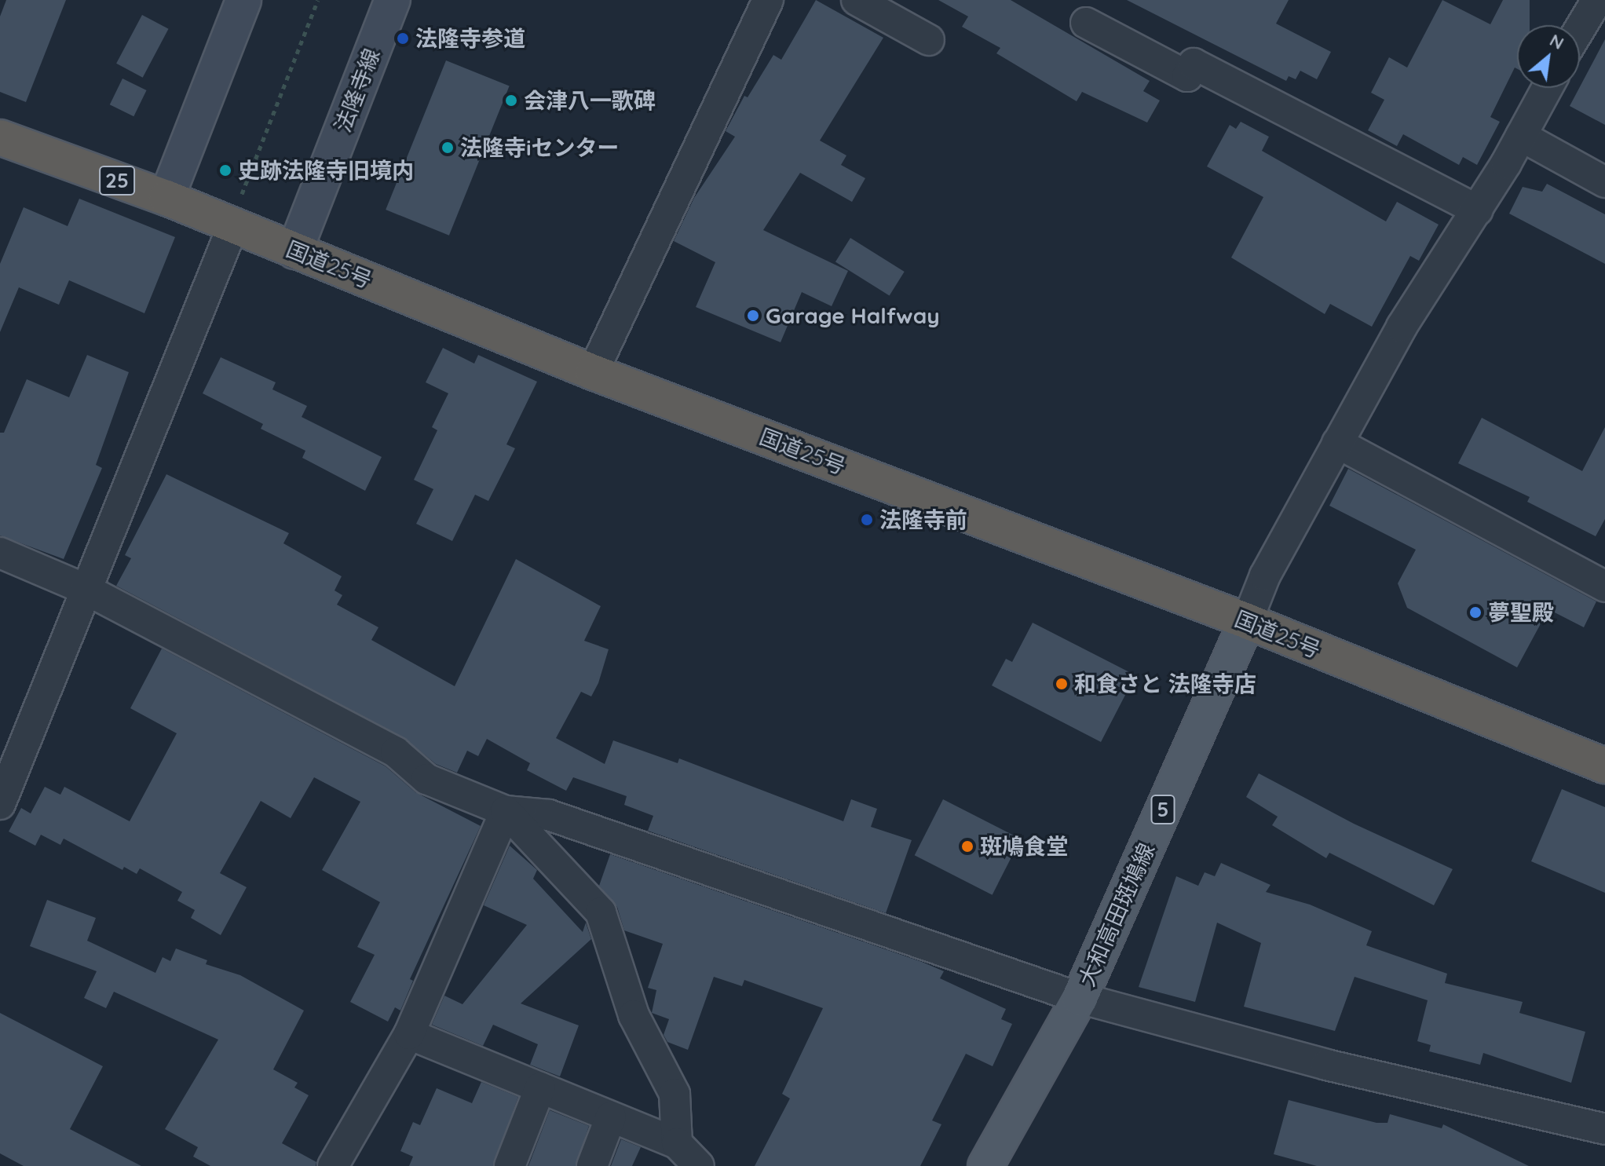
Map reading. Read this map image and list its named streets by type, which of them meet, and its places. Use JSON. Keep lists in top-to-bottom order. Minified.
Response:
{"streets":{"highway":["25","国道25号"],"main road":["法隆寺線","5","大和高田斑鳩線"]},"crossings":[["法隆寺線","国道25号"],["国道25号","大和高田斑鳩線"]],"places":["法隆寺参道","会津八一歌碑","法隆寺iセンター","史跡法隆寺旧境内","Garage Halfway","法隆寺前","夢聖殿","和食さと 法隆寺店","斑鳩食堂"],"north":"top right"}
